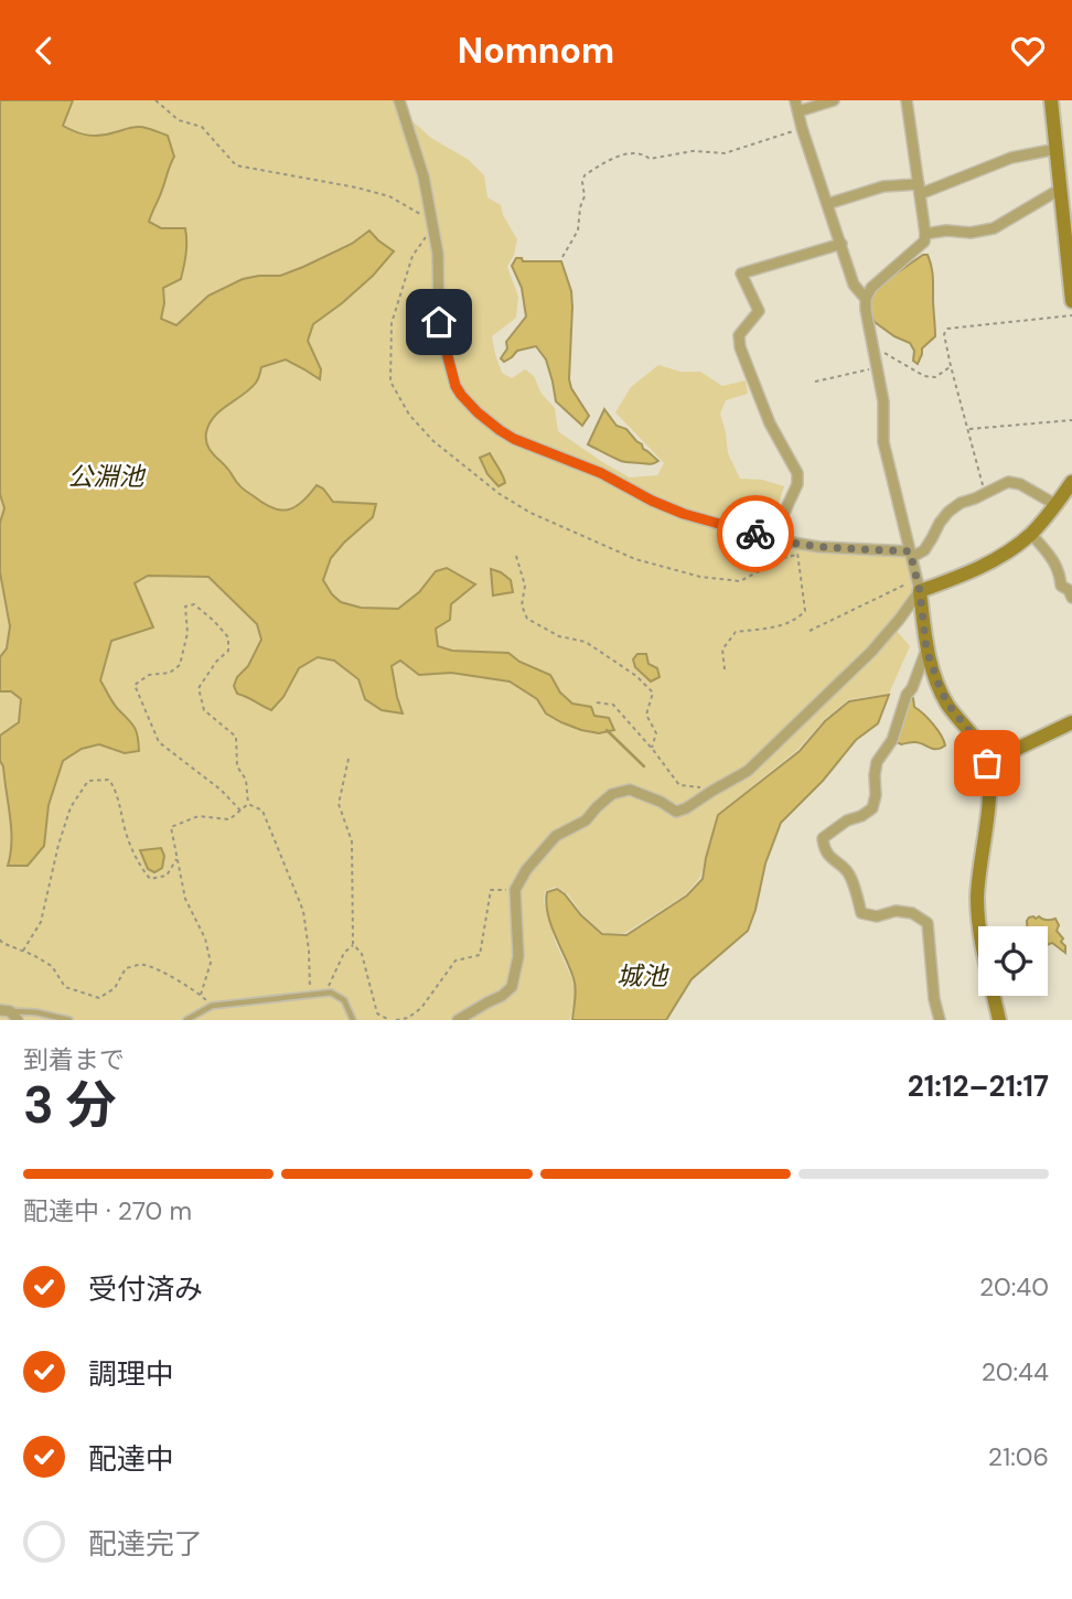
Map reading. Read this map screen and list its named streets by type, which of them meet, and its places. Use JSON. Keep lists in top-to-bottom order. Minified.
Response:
{"water":["公淵池","城池"],"page":{"header":"Nomnom","heading":["3 分","到着まで","21:12–21:17"],"bar":"配達中 · 270 m","list":[["受付済み","20:40"],["調理中","20:44"],["配達中","21:06"],"配達完了"]}}
